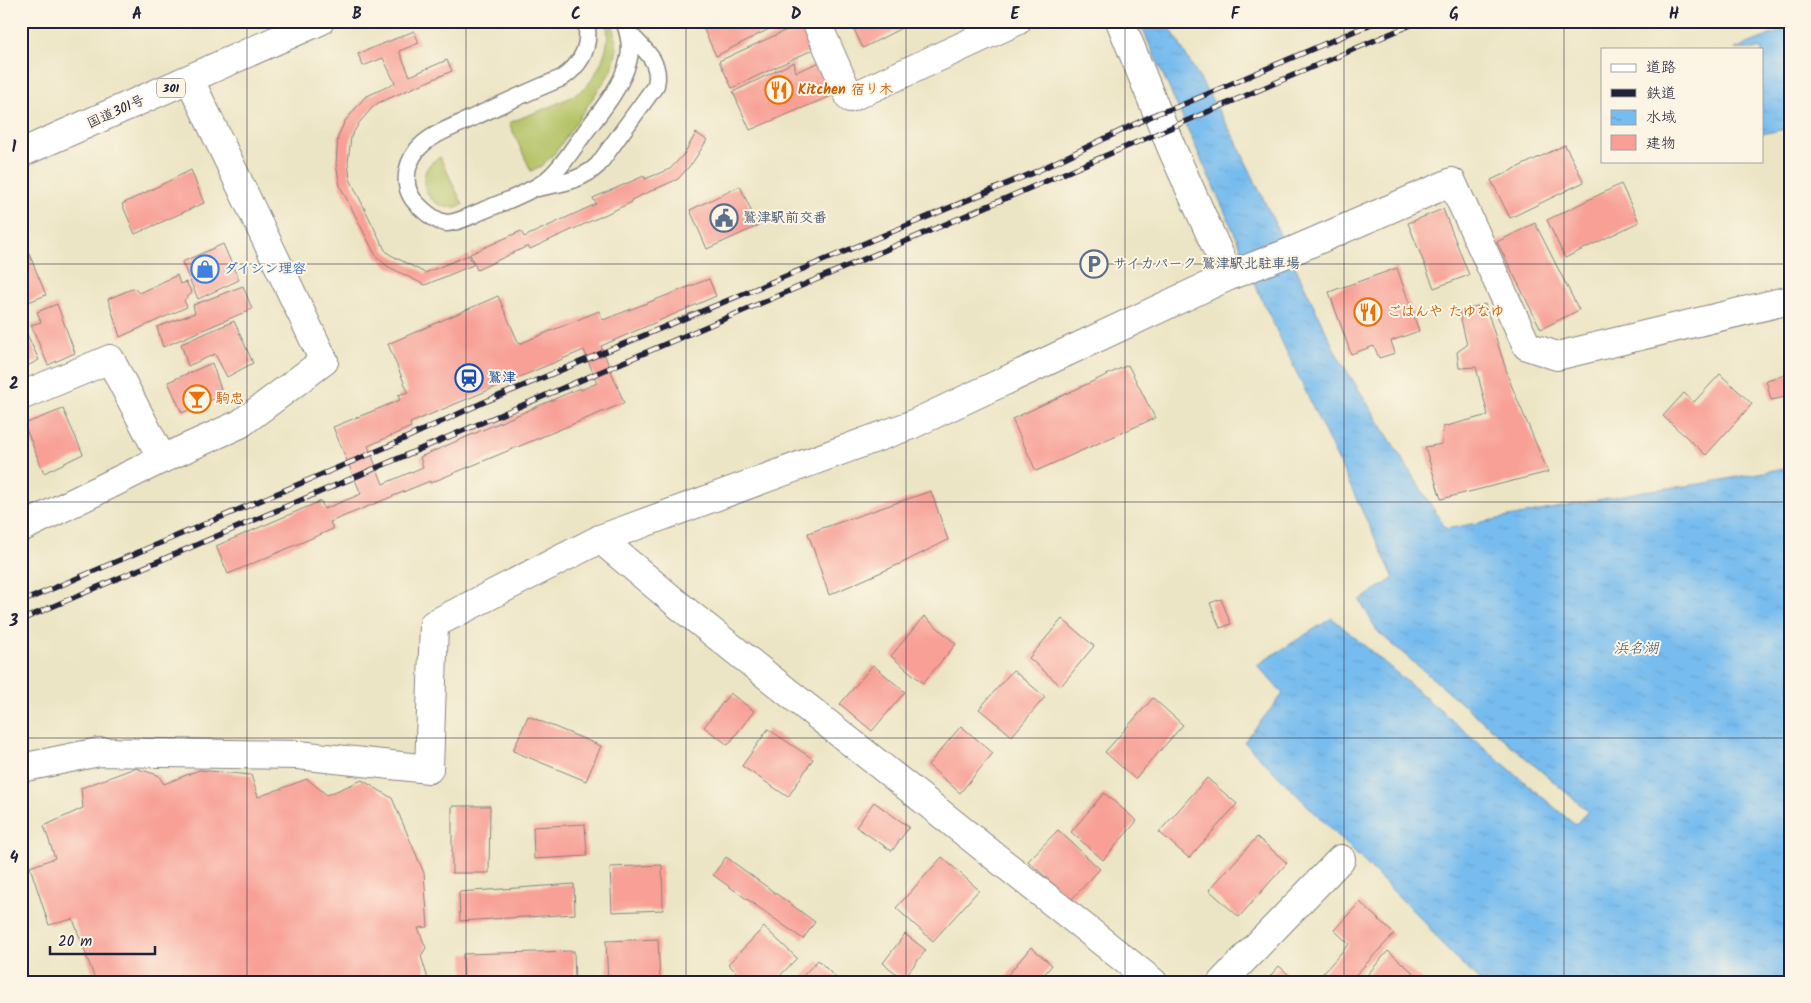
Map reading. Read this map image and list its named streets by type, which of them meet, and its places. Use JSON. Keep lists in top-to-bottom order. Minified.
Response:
{"streets":{"main road":["301","国道301号"]},"water":["浜名湖"],"places":{"restaurant":["Kitchen 宿り木","ごはんや たゆなゆ"],"public building":["鷲津駅前交番"],"parking":["サイカパーク 鷲津駅北駐車場"],"shop":["ダイシン理容"],"station":["鷲津"],"bar":["駒忠"]},"legend":["道路","鉄道","水域","建物"],"scale_bar":"20 m","grid":{"columns":["A","B","C","D","E","F","G","H"],"rows":["1","2","3","4"]}}
